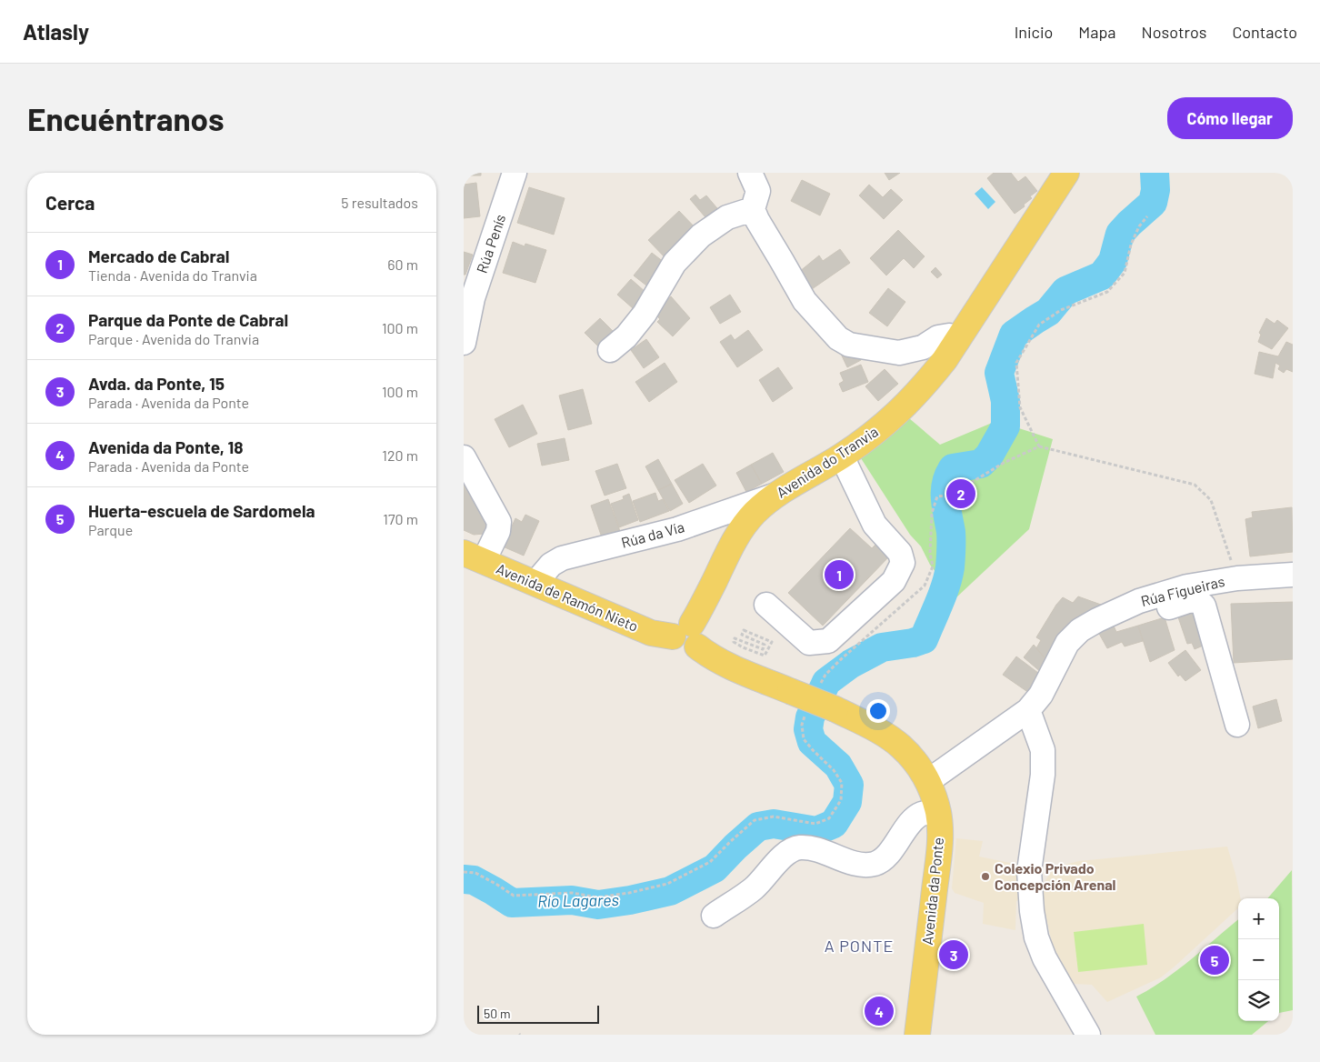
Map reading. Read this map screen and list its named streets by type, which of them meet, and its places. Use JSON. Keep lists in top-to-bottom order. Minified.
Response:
{"streets":{"main road":["Avenida do Tranvia","Avenida de Ramón Nieto","Avenida da Ponte"],"street":["Rúa Penís","Rúa da Vía","Rúa Figueiras"]},"crossings":[["Avenida do Tranvia","Rúa da Vía"],["Avenida do Tranvia","Avenida de Ramón Nieto"],["Rúa da Vía","Avenida de Ramón Nieto"],["Rúa Figueiras","Avenida da Ponte"],["Avenida de Ramón Nieto","Avenida da Ponte"]],"districts":["A PONTE"],"water":["Río Lagares"],"places":["Colexio Privado Concepción Arenal"],"scale_bar":"50 m","page":{"header":"Atlasly","nav":["Inicio","Mapa","Nosotros","Contacto"],"buttons":"Cómo llegar","title":"Encuéntranos","heading":["Cerca","5 resultados"],"list":[{"mark":"1","name":"Mercado de Cabral","note":"Tienda · Avenida do Tranvia","value":"60 m"},{"mark":"2","name":"Parque da Ponte de Cabral","note":"Parque · Avenida do Tranvia","value":"100 m"},{"mark":"3","name":"Avda. da Ponte, 15","note":"Parada · Avenida da Ponte","value":"100 m"},{"mark":"4","name":"Avenida da Ponte, 18","note":"Parada · Avenida da Ponte","value":"120 m"},{"mark":"5","name":"Huerta-escuela de Sardomela","note":"Parque","value":"170 m"}],"pins":["2","1","3","5","4"],"map_buttons":["+","−"],"scale":"50 m"}}
